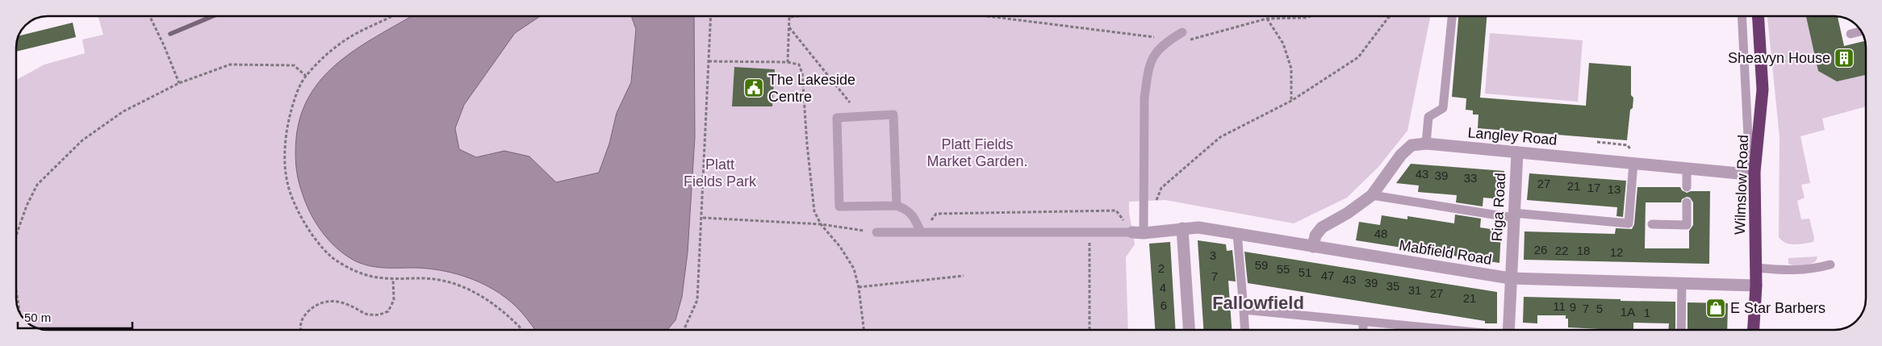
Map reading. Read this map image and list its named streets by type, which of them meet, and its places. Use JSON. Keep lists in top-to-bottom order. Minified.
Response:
{"streets":{"highway":["Wilmslow Road"],"street":["Langley Road","Riga Road","Mabfield Road"]},"crossings":[["Langley Road","Wilmslow Road"],["Langley Road","Riga Road"],["Langley Road","Mabfield Road"],["Wilmslow Road","Mabfield Road"],["Riga Road","Mabfield Road"]],"districts":["Fallowfield"],"parks":["Platt Fields Market Garden.","Platt Fields Park"],"places":{"building":["Sheavyn House"],"public building":["The Lakeside Centre"],"shop":["E Star Barbers"]},"house_numbers":["43","39","33","27","21","17","13","48","26","22","18","12","3","59","2","55","51","47","7","43","39","35","4","31","27","21","6","11","9","7","5","1A","1"],"scale_bar":"50 m"}
